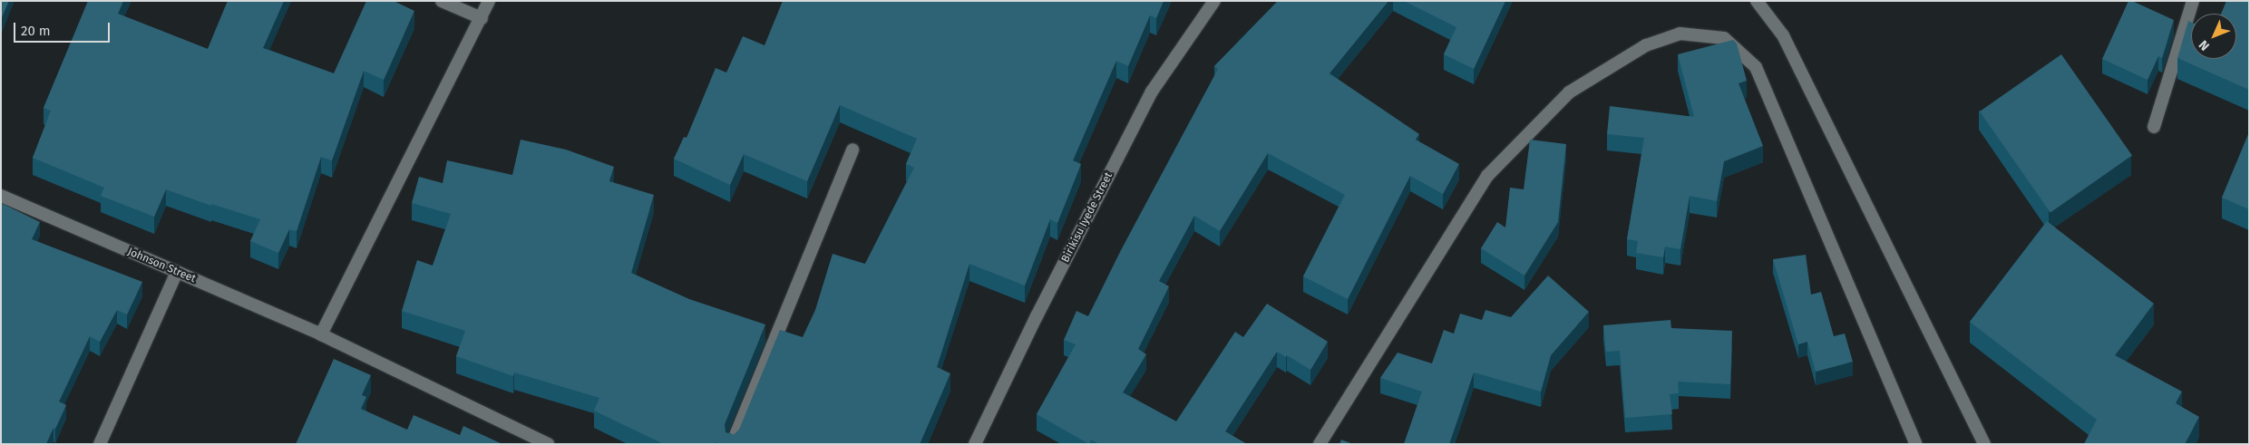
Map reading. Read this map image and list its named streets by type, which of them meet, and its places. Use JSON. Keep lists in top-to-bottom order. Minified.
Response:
{"streets":{"street":["Birikisu Iyede Street","Johnson Street"]},"scale_bar":"20 m","north":"bottom left"}
